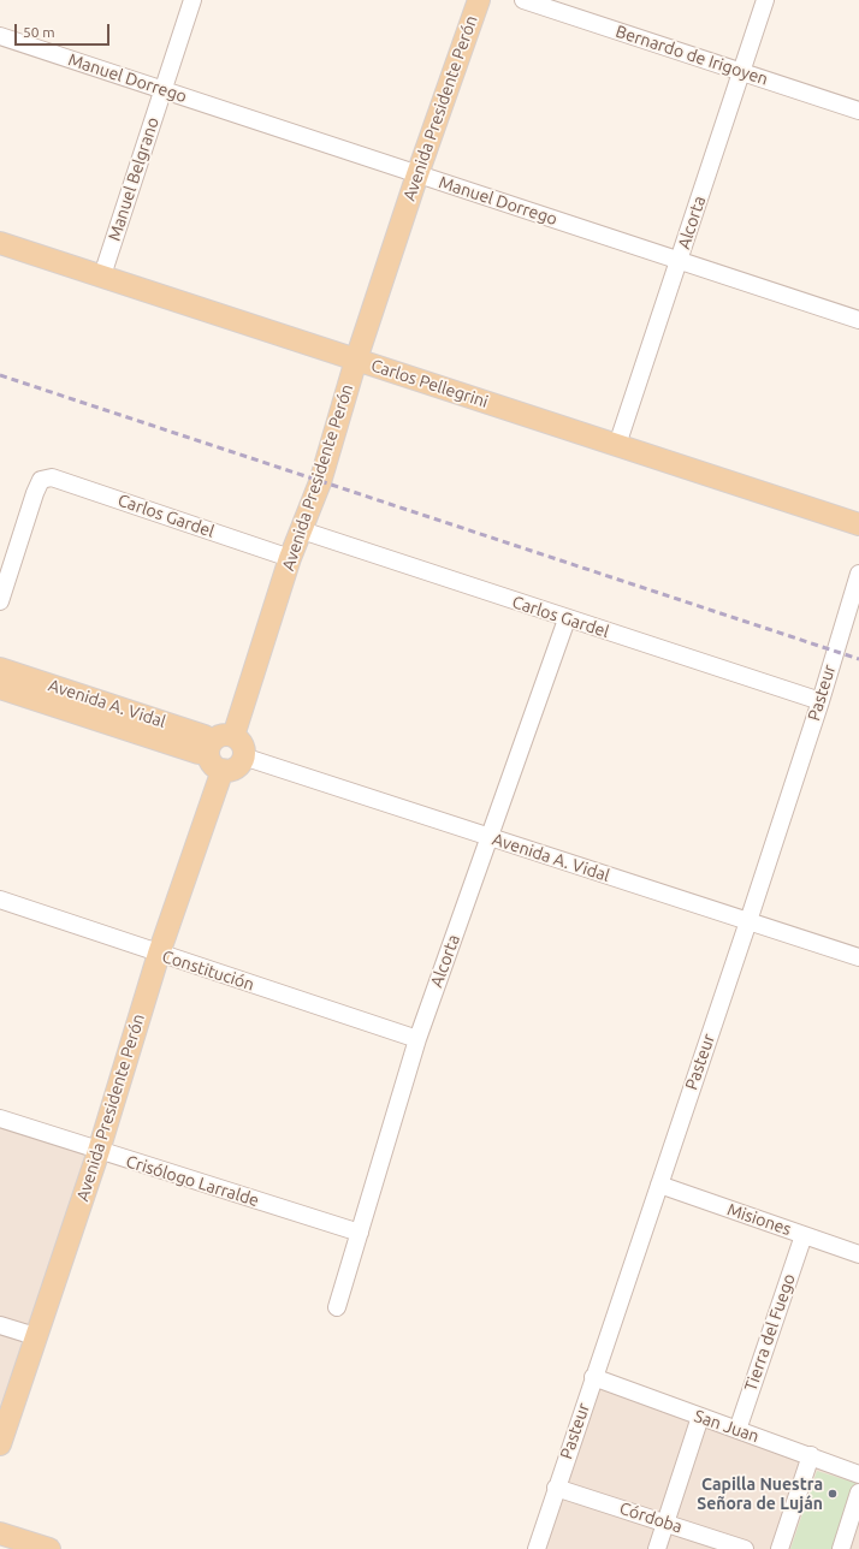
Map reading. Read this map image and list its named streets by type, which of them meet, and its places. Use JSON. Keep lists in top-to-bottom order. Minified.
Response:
{"streets":{"main road":["Avenida Presidente Perón","Carlos Pellegrini","Avenida A. Vidal"],"street":["Bernardo de Irigoyen","Manuel Dorrego","Manuel Belgrano","Alcorta","Carlos Gardel","Pasteur","Constitución","Crisólogo Larralde","Misiones","Tierra del Fuego","San Juan","Córdoba"]},"crossings":[["Bernardo de Irigoyen","Alcorta"],["Manuel Dorrego","Avenida Presidente Perón"],["Manuel Dorrego","Manuel Belgrano"],["Manuel Dorrego","Alcorta"],["Avenida Presidente Perón","Carlos Pellegrini"],["Avenida Presidente Perón","Carlos Gardel"],["Avenida Presidente Perón","Avenida A. Vidal"],["Avenida Presidente Perón","Constitución"],["Avenida Presidente Perón","Crisólogo Larralde"],["Manuel Belgrano","Carlos Pellegrini"],["Alcorta","Carlos Pellegrini"],["Alcorta","Carlos Gardel"],["Alcorta","Avenida A. Vidal"],["Alcorta","Constitución"],["Alcorta","Crisólogo Larralde"],["Carlos Gardel","Pasteur"],["Pasteur","Avenida A. Vidal"],["Pasteur","Misiones"],["Pasteur","San Juan"],["Pasteur","Córdoba"],["Misiones","Tierra del Fuego"],["Tierra del Fuego","San Juan"]],"places":["Capilla Nuestra Señora de Luján"],"scale_bar":"50 m"}
